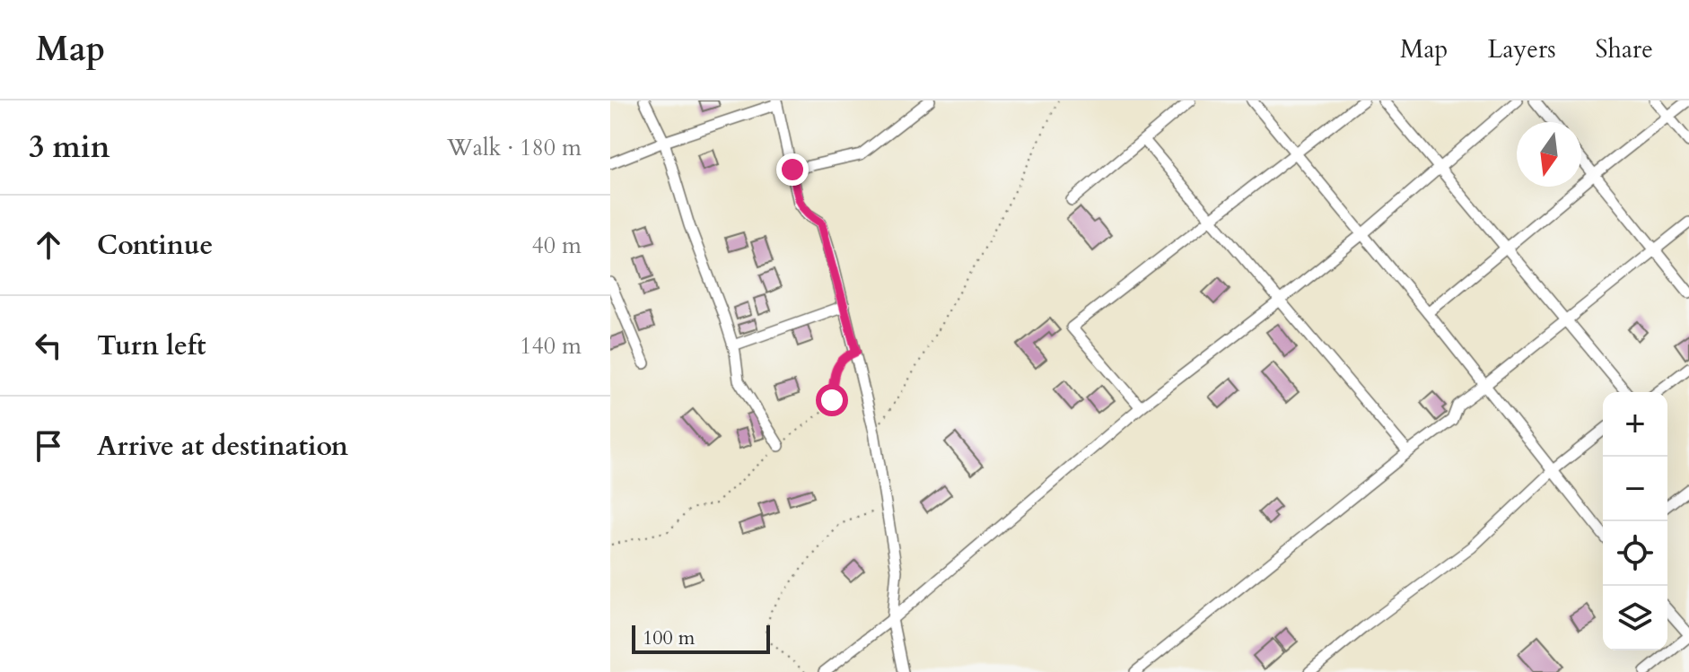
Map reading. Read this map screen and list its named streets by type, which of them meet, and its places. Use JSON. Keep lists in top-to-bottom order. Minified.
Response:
{"scale_bar":"100 m","north":"bottom","page":{"header":"Map","nav":["Map","Layers","Share"],"heading":["3 min","Walk · 180 m"],"list":[["Continue","40 m"],["Turn left","140 m"],"Arrive at destination"],"map_buttons":["+","−"],"scale":"100 m"}}
